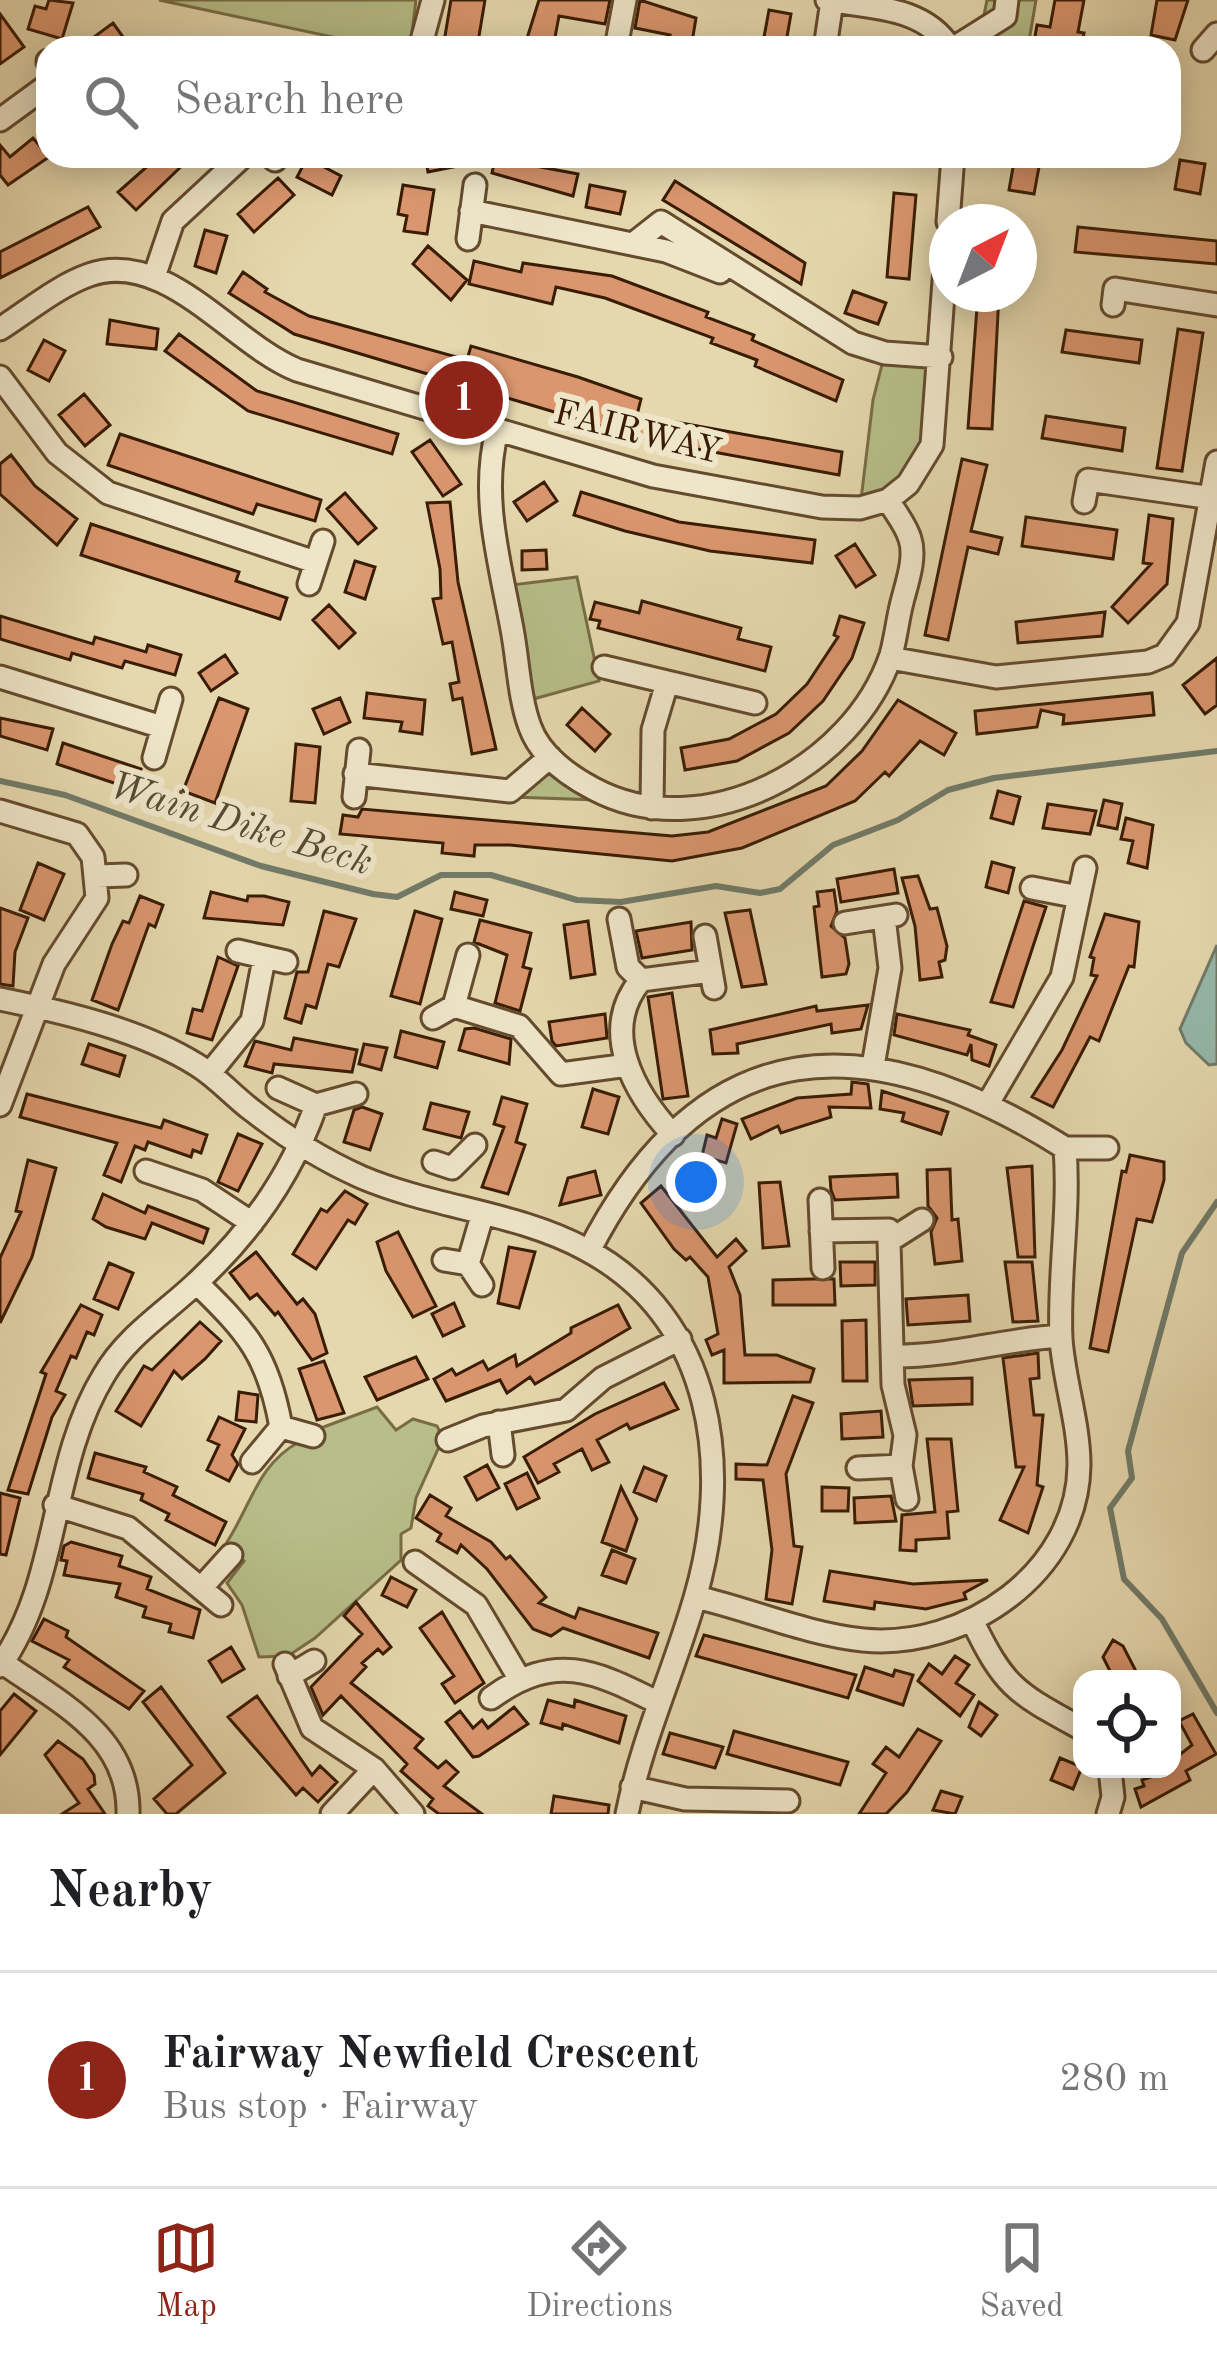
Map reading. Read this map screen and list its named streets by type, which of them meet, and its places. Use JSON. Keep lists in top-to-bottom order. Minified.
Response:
{"streets":{"street":["FAIRWAY"]},"water":["Wain Dike Beck"],"north":"top right","page":{"search":"Search here","pins":"1","heading":"Nearby","list":[{"mark":"1","name":"Fairway Newfield Crescent","note":"Bus stop · Fairway","value":"280 m"}],"nav":["Map","Directions","Saved"]}}
